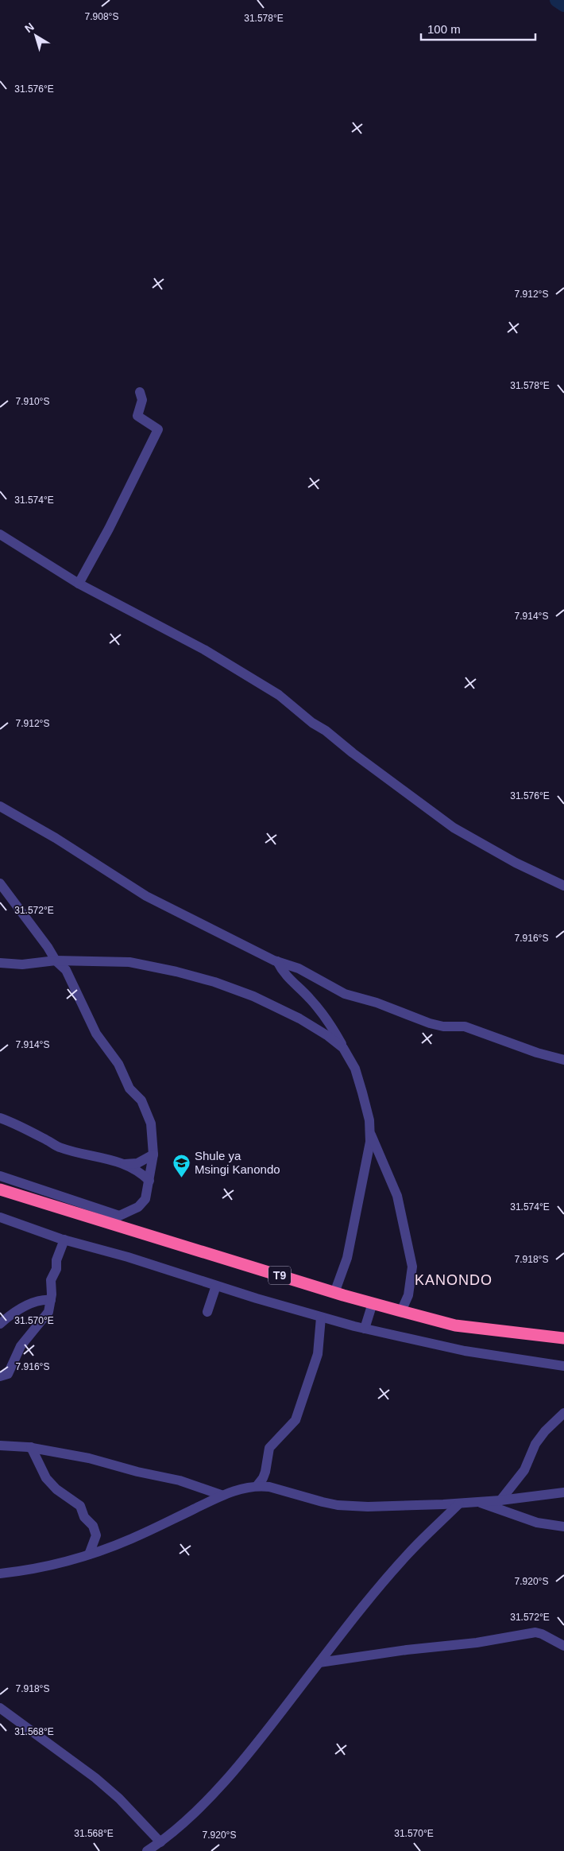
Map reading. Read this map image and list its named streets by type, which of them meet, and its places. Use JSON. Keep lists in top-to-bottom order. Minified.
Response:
{"streets":{"highway":["T9"]},"districts":["KANONDO"],"places":{"school or university":["Shule ya Msingi Kanondo"]},"scale_bar":"100 m","north":"top left","coordinates":["7.908°S","31.578°E","31.576°E","7.912°S","7.910°S","31.574°E","7.914°S","31.572°E","7.916°S","7.918°S","31.570°E","7.920°S","31.568°E"]}
